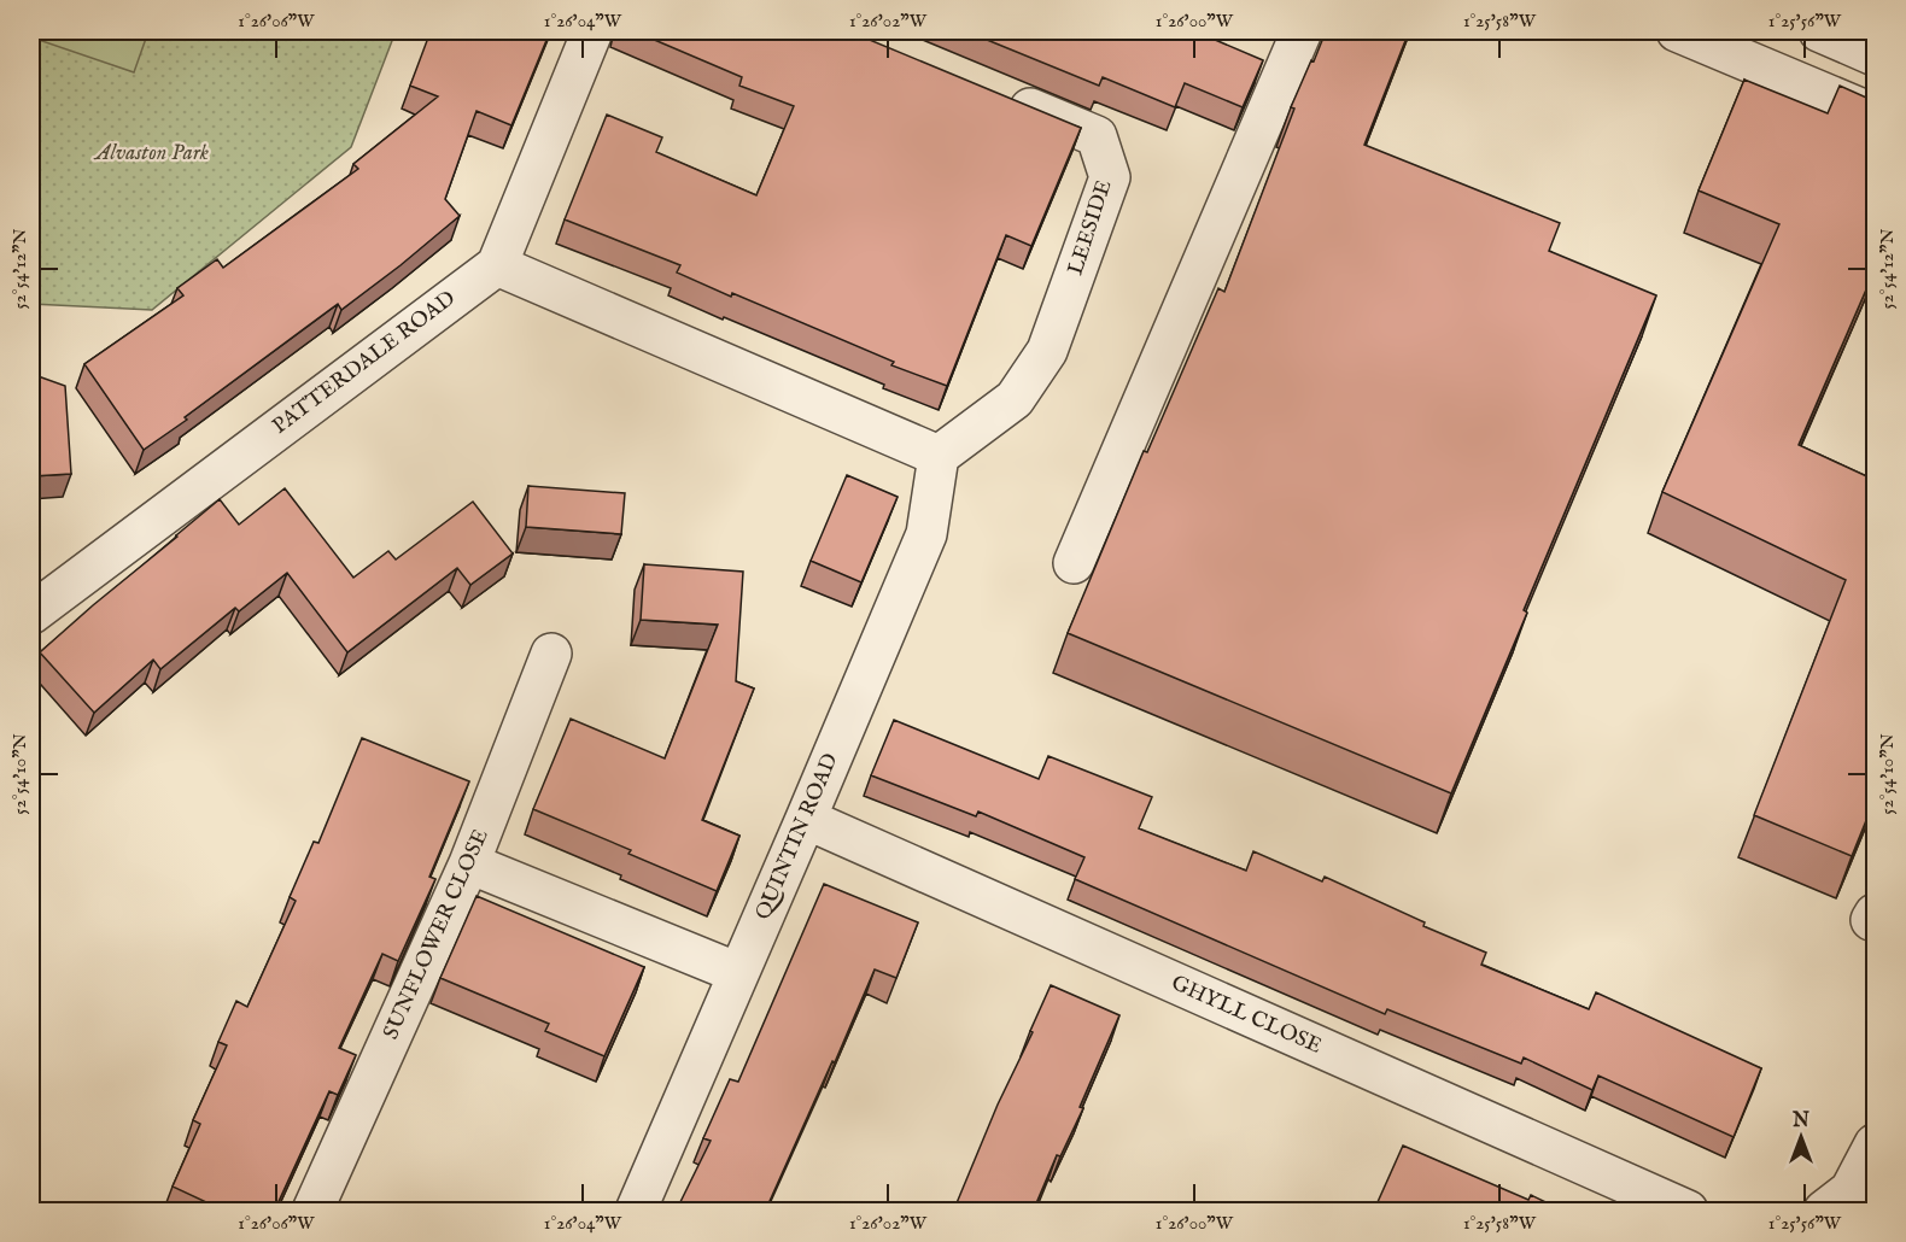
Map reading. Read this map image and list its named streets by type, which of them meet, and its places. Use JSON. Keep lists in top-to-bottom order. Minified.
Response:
{"streets":{"street":["LEESIDE","PATTERDALE ROAD","QUINTIN ROAD","SUNFLOWER CLOSE","GHYLL CLOSE"]},"crossings":[["LEESIDE","QUINTIN ROAD"],["QUINTIN ROAD","GHYLL CLOSE"]],"parks":["Alvaston Park"],"north":"top","coordinates":["1°26'06\"W","1°26'04\"W","1°26'02\"W","1°26'00\"W","1°25'58\"W","1°25'56\"W","52°54'12\"N","52°54'10\"N"]}
